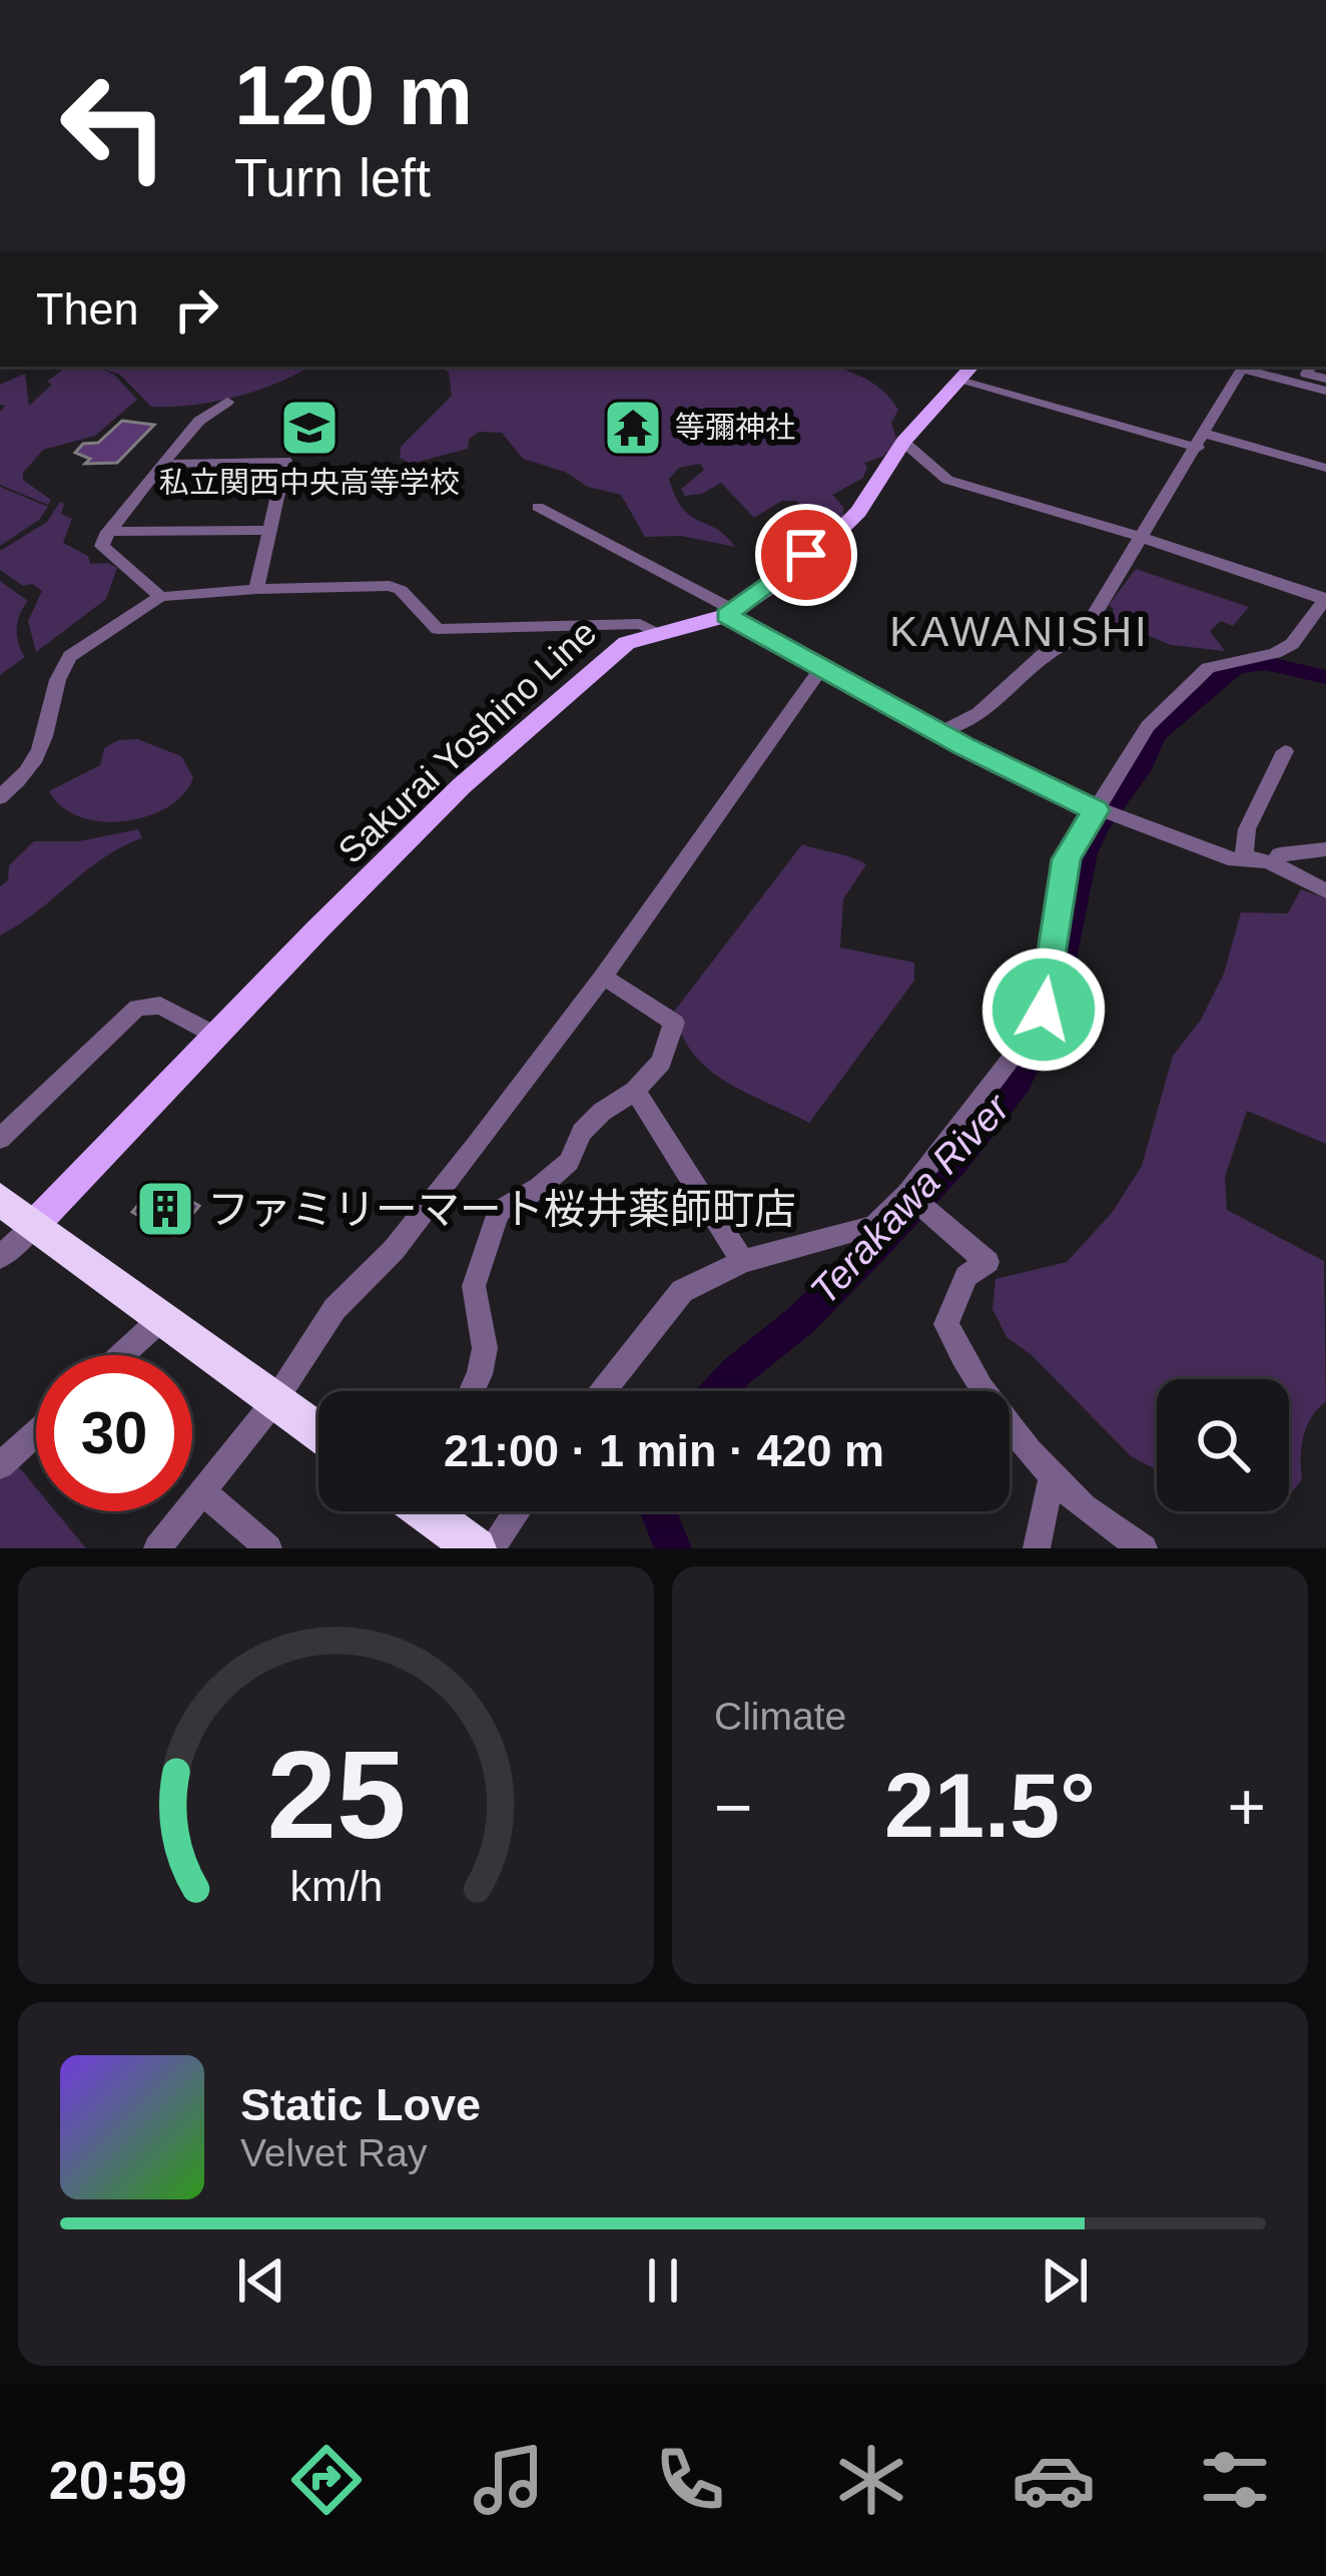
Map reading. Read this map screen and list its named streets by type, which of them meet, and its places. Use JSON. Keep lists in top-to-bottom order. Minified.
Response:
{"streets":{"main road":["Sakurai Yoshino Line"]},"districts":["KAWANISHI"],"water":["Terakawa River"],"places":{"school or university":["私立関西中央高等学校"],"temple":["等彌神社"],"building":["ファミリーマート桜井薬師町店"]},"page":{"turn":["120 m","Turn left"],"then":"Then","limit":"30","trip":"21:00 · 1 min · 420 m","tile":"Climate","heat":["−","21.5°","+"],"song":["Static Love","Velvet Ray"],"tabs":"20:59","gauge":["25","km/h"]}}
